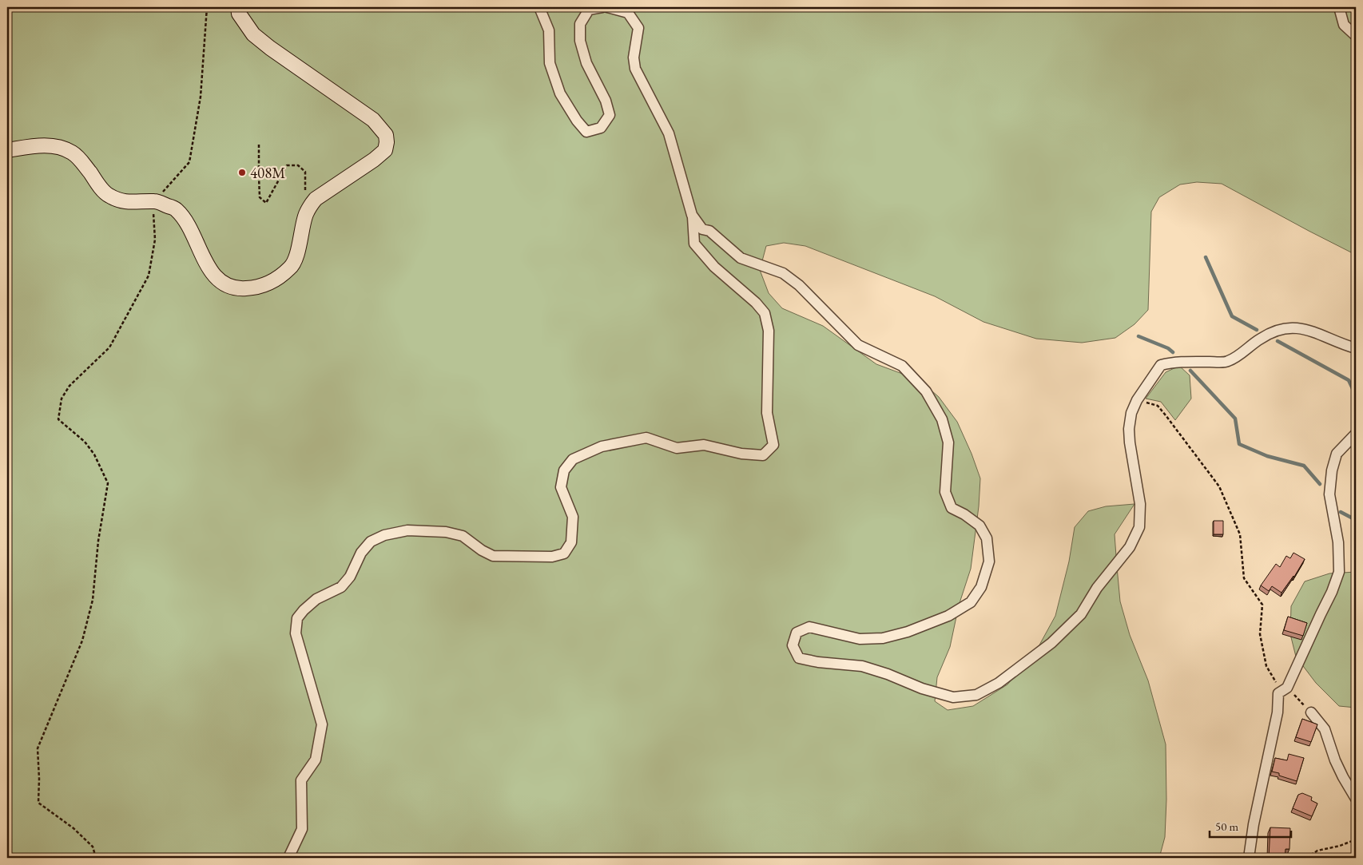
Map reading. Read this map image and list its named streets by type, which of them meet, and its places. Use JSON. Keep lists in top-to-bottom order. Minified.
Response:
{"places":["408M"],"scale_bar":"50 m"}
